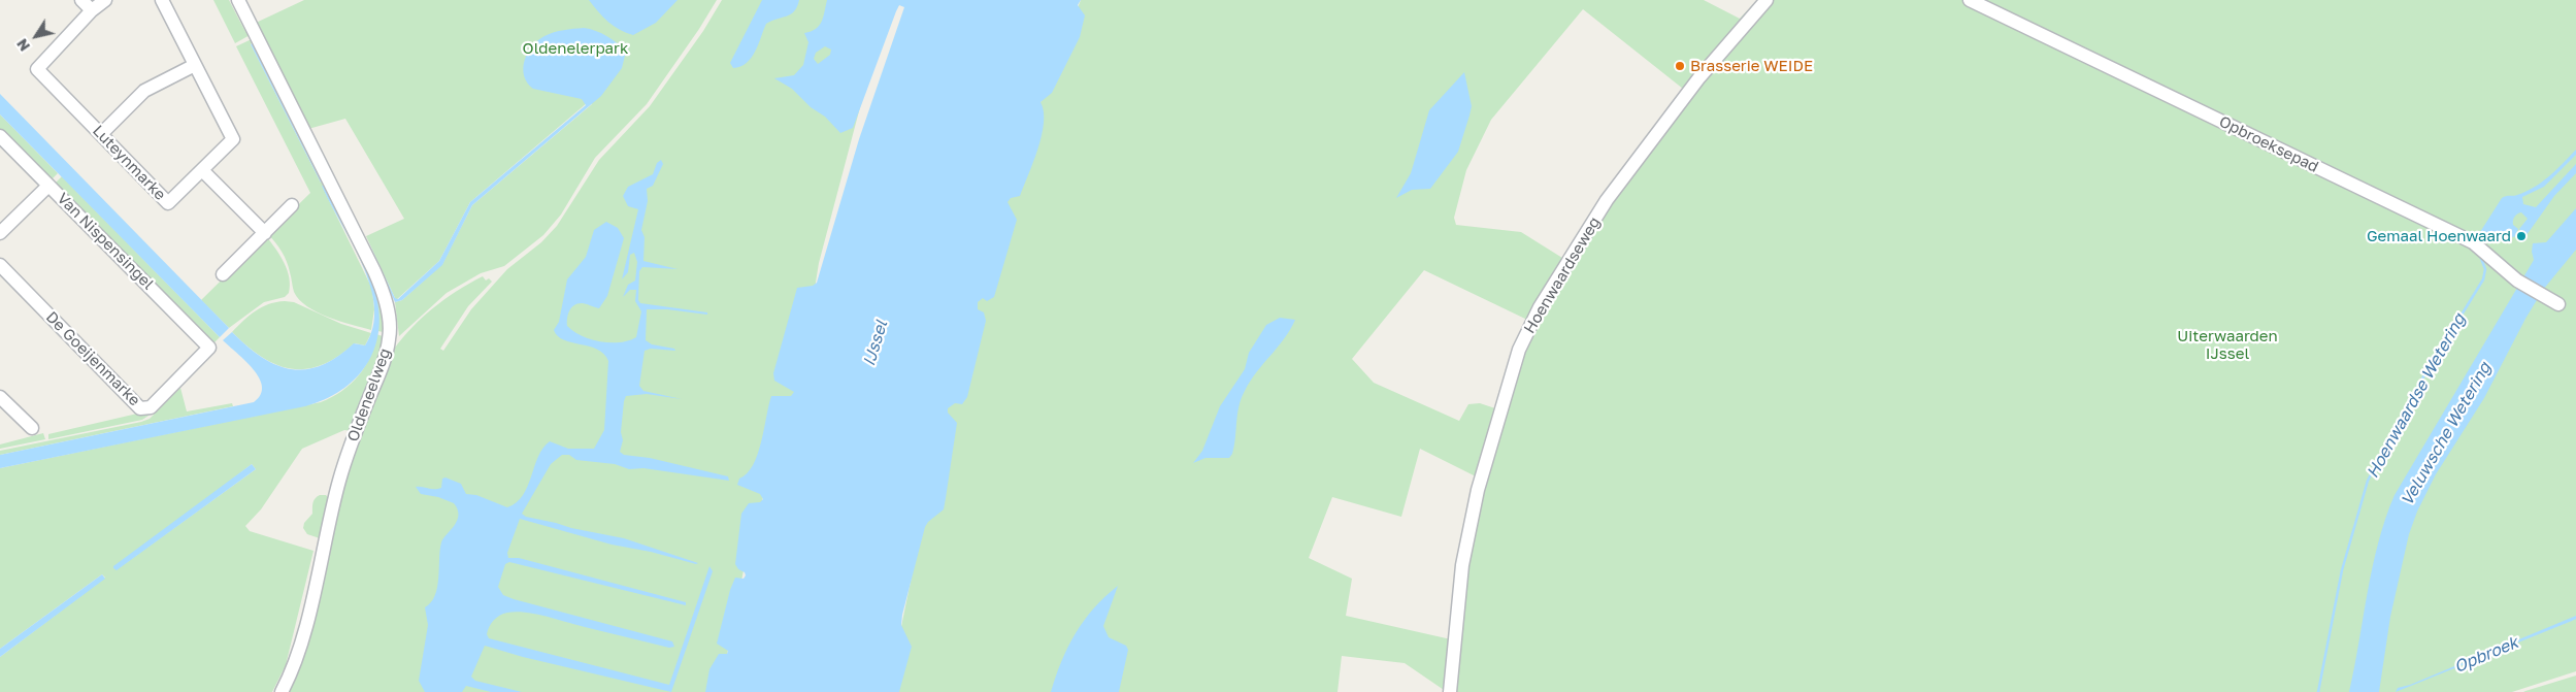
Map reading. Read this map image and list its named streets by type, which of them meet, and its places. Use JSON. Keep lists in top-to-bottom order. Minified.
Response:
{"streets":{"street":["Opbroeksepad","Luteynmarke","Van Nispensingel","Hoenwaardseweg","De Goeijenmarke","Oldeneelweg"]},"crossings":[["Van Nispensingel","De Goeijenmarke"]],"water":["IJssel","Hoenwaardse Wetering","Veluwsche Wetering","Opbroek"],"parks":["Oldenelerpark","Uiterwaarden IJssel"],"places":["Brasserie WEIDE","Gemaal Hoenwaard"],"north":"bottom left"}
